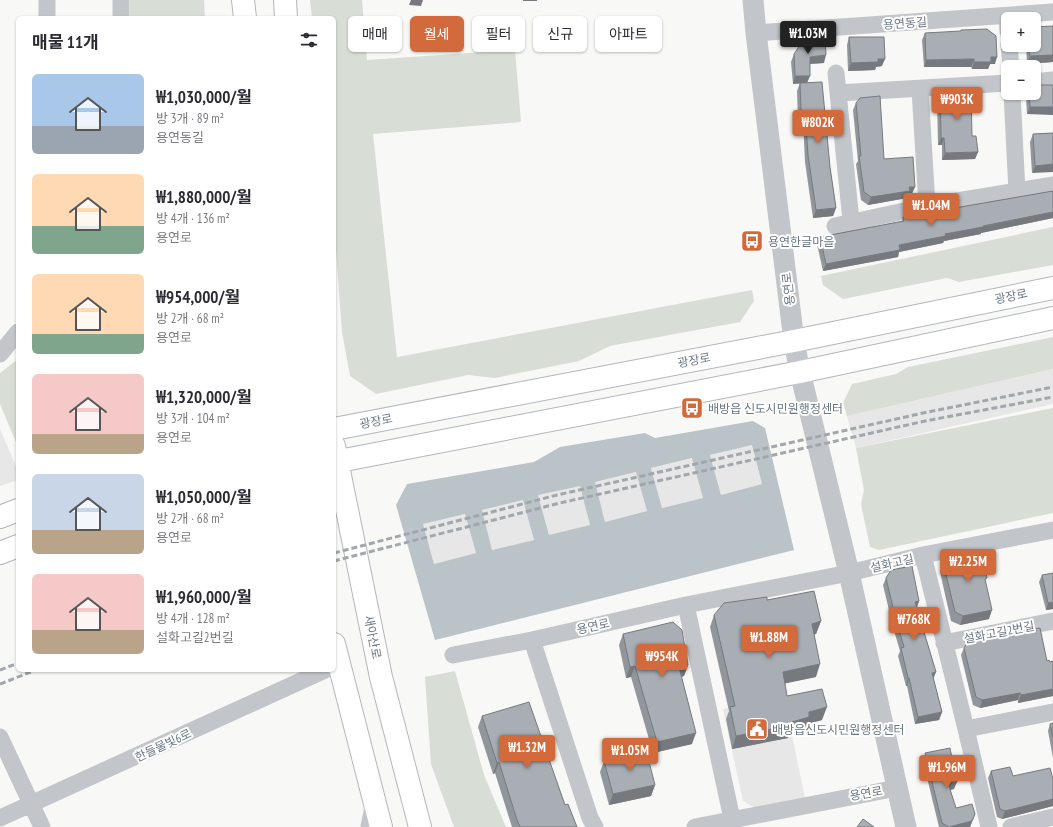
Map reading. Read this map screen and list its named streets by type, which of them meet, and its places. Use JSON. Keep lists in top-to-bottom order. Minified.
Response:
{"streets":{"main road":["광장로","새아산로"],"street":["용연동길","용연로","설화고길","설화고길2번길","한들물빛6로"]},"crossings":[["용연동길","용연로"],["용연로","광장로"],["용연로","설화고길"]],"places":{"bus stop":["용연한글마을","배방읍 신도시민원행정센터"],"public building":["배방읍신도시민원행정센터"]},"page":{"map_buttons":["+","−"],"chip":["매매","월세","필터","신규","아파트"],"heading":"매물 11개","price":["₩1.03M","₩903K","₩802K","₩1.04M","₩2.25M","₩768K","₩1.88M","₩954K","₩1.32M","₩1.05M","₩1.96M"],"list":[{"name":"₩1,030,000/월","note":"방 3개 · 89 m² · 용연동길"},{"name":"₩1,880,000/월","note":"방 4개 · 136 m² · 용연로"},{"name":"₩954,000/월","note":"방 2개 · 68 m² · 용연로"},{"name":"₩1,320,000/월","note":"방 3개 · 104 m² · 용연로"},{"name":"₩1,050,000/월","note":"방 2개 · 68 m² · 용연로"},{"name":"₩1,960,000/월","note":"방 4개 · 128 m² · 설화고길2번길"}]}}
